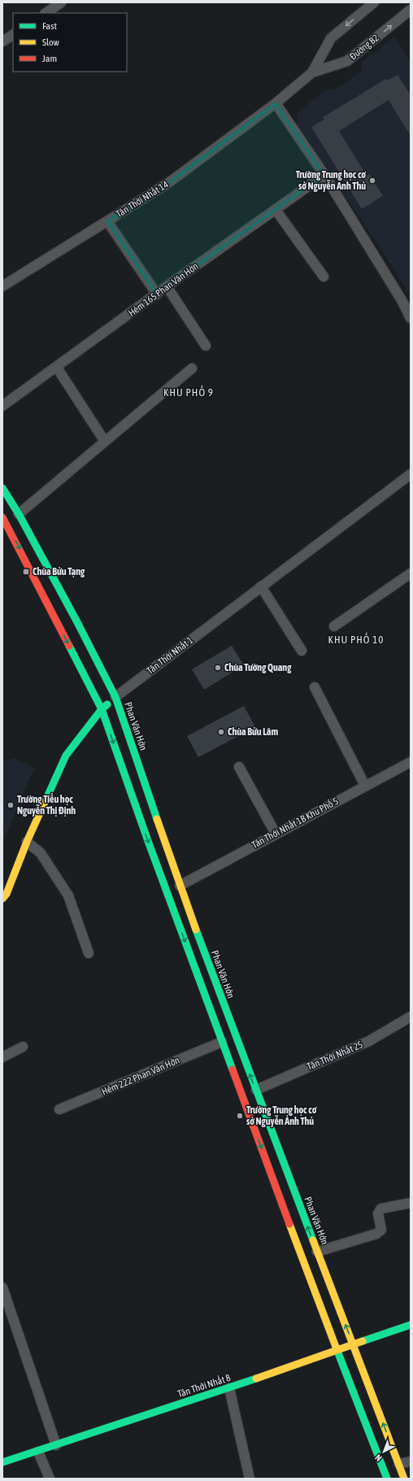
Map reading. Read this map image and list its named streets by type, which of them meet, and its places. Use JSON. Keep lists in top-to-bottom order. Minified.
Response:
{"streets":{"main road":["Tân Thới Nhất 1","Phan Văn Hớn","Tân Thới Nhất 8"],"street":["Đường B2","Tân Thới Nhất 14","Hẻm 165 Phan Văn Hớn","Tân Thới Nhất 1B Khu Phố 5","Tân Thới Nhất 25","Hẻm 222 Phan Văn Hớn"]},"crossings":[["Đường B2","Tân Thới Nhất 14"],["Tân Thới Nhất 1","Phan Văn Hớn"],["Phan Văn Hớn","Tân Thới Nhất 1B Khu Phố 5"],["Phan Văn Hớn","Tân Thới Nhất 25"],["Phan Văn Hớn","Tân Thới Nhất 8"]],"districts":["KHU PHỐ 9","KHU PHỐ 10"],"places":{"other":["Trường Trung học cơ sở Nguyễn Anh Thủ","Chùa Tường Quang","Chùa Bửu Lâm","Trường Tiểu học Nguyễn Thị Định","Trường Trung học cơ sở Nguyễn Ảnh Thủ"],"transit":["Chùa Bửu Tạng"]},"legend":["Fast","Slow","Jam"],"north":"bottom left"}
